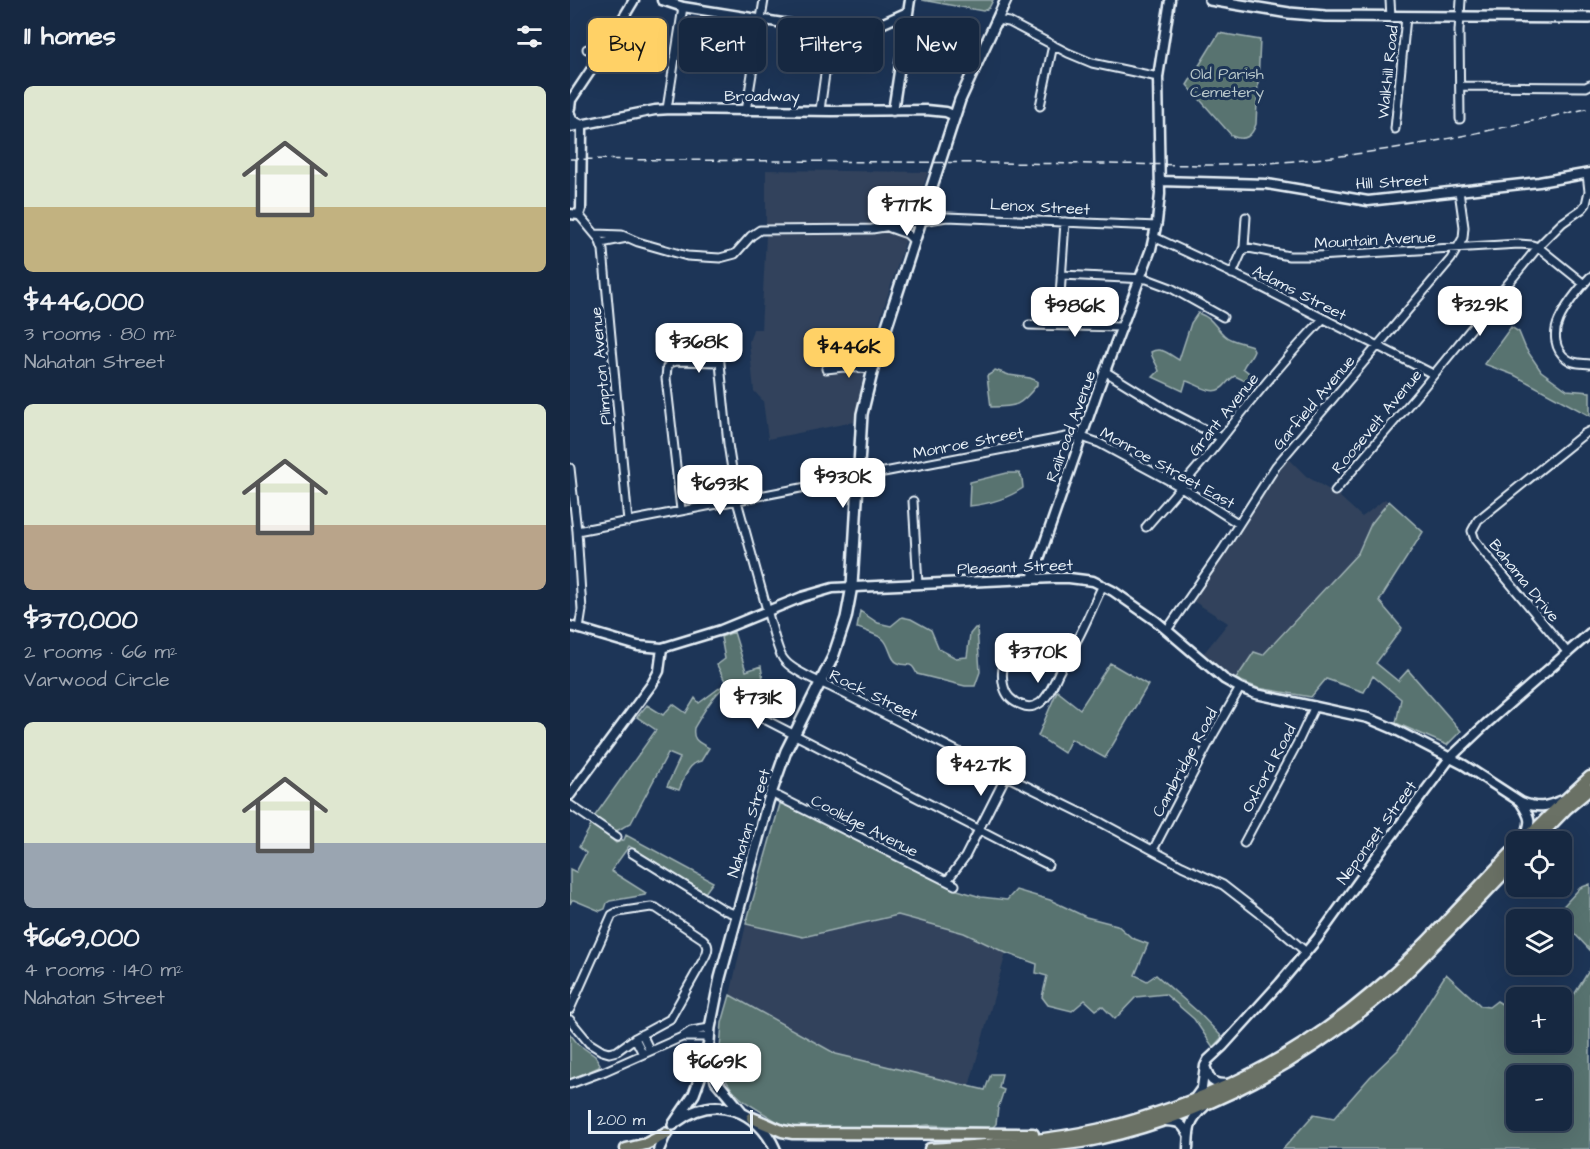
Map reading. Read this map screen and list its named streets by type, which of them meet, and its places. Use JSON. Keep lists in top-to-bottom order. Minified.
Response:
{"streets":{"main road":["Nahatan Street"],"street":["Walkhill Road","Broadway","Hill Street","Lenox Street","Mountain Avenue","Adams Street","Plimpton Avenue","Garfield Avenue","Grant Avenue","Roosevelt Avenue","Railroad Avenue","Monroe Street","Monroe Street East","Pleasant Street","Bahama Drive","Rock Street","Cambridge Road","Oxford Road","Coolidge Avenue","Neponset Street"]},"crossings":[["Broadway","Nahatan Street"],["Hill Street","Garfield Avenue"],["Hill Street","Roosevelt Avenue"],["Hill Street","Railroad Avenue"],["Lenox Street","Plimpton Avenue"],["Lenox Street","Railroad Avenue"],["Lenox Street","Nahatan Street"],["Mountain Avenue","Garfield Avenue"],["Mountain Avenue","Roosevelt Avenue"],["Adams Street","Garfield Avenue"],["Adams Street","Grant Avenue"],["Adams Street","Roosevelt Avenue"],["Adams Street","Railroad Avenue"],["Plimpton Avenue","Monroe Street"],["Garfield Avenue","Monroe Street East"],["Garfield Avenue","Pleasant Street"],["Grant Avenue","Monroe Street East"],["Railroad Avenue","Monroe Street"],["Railroad Avenue","Monroe Street East"],["Railroad Avenue","Pleasant Street"],["Monroe Street","Monroe Street East"],["Monroe Street","Rock Street"],["Monroe Street","Nahatan Street"],["Pleasant Street","Rock Street"],["Pleasant Street","Cambridge Road"],["Pleasant Street","Oxford Road"],["Pleasant Street","Nahatan Street"],["Pleasant Street","Neponset Street"],["Bahama Drive","Neponset Street"],["Rock Street","Cambridge Road"],["Rock Street","Nahatan Street"],["Rock Street","Neponset Street"],["Nahatan Street","Coolidge Avenue"]],"parks":["Old Parish Cemetery"],"scale_bar":"200 m","page":{"heading":"11 homes","chip":["Buy","Rent","Filters","New"],"list":[{"name":"$446,000","note":"3 rooms · 80 m² · Nahatan Street"},{"name":"$370,000","note":"2 rooms · 66 m² · Varwood Circle"},{"name":"$669,000","note":"4 rooms · 140 m² · Nahatan Street"}],"price":["$717K","$329K","$986K","$368K","$446K","$930K","$693K","$370K","$731K","$427K","$669K"],"map_buttons":["+","−"],"scale":"200 m"}}
